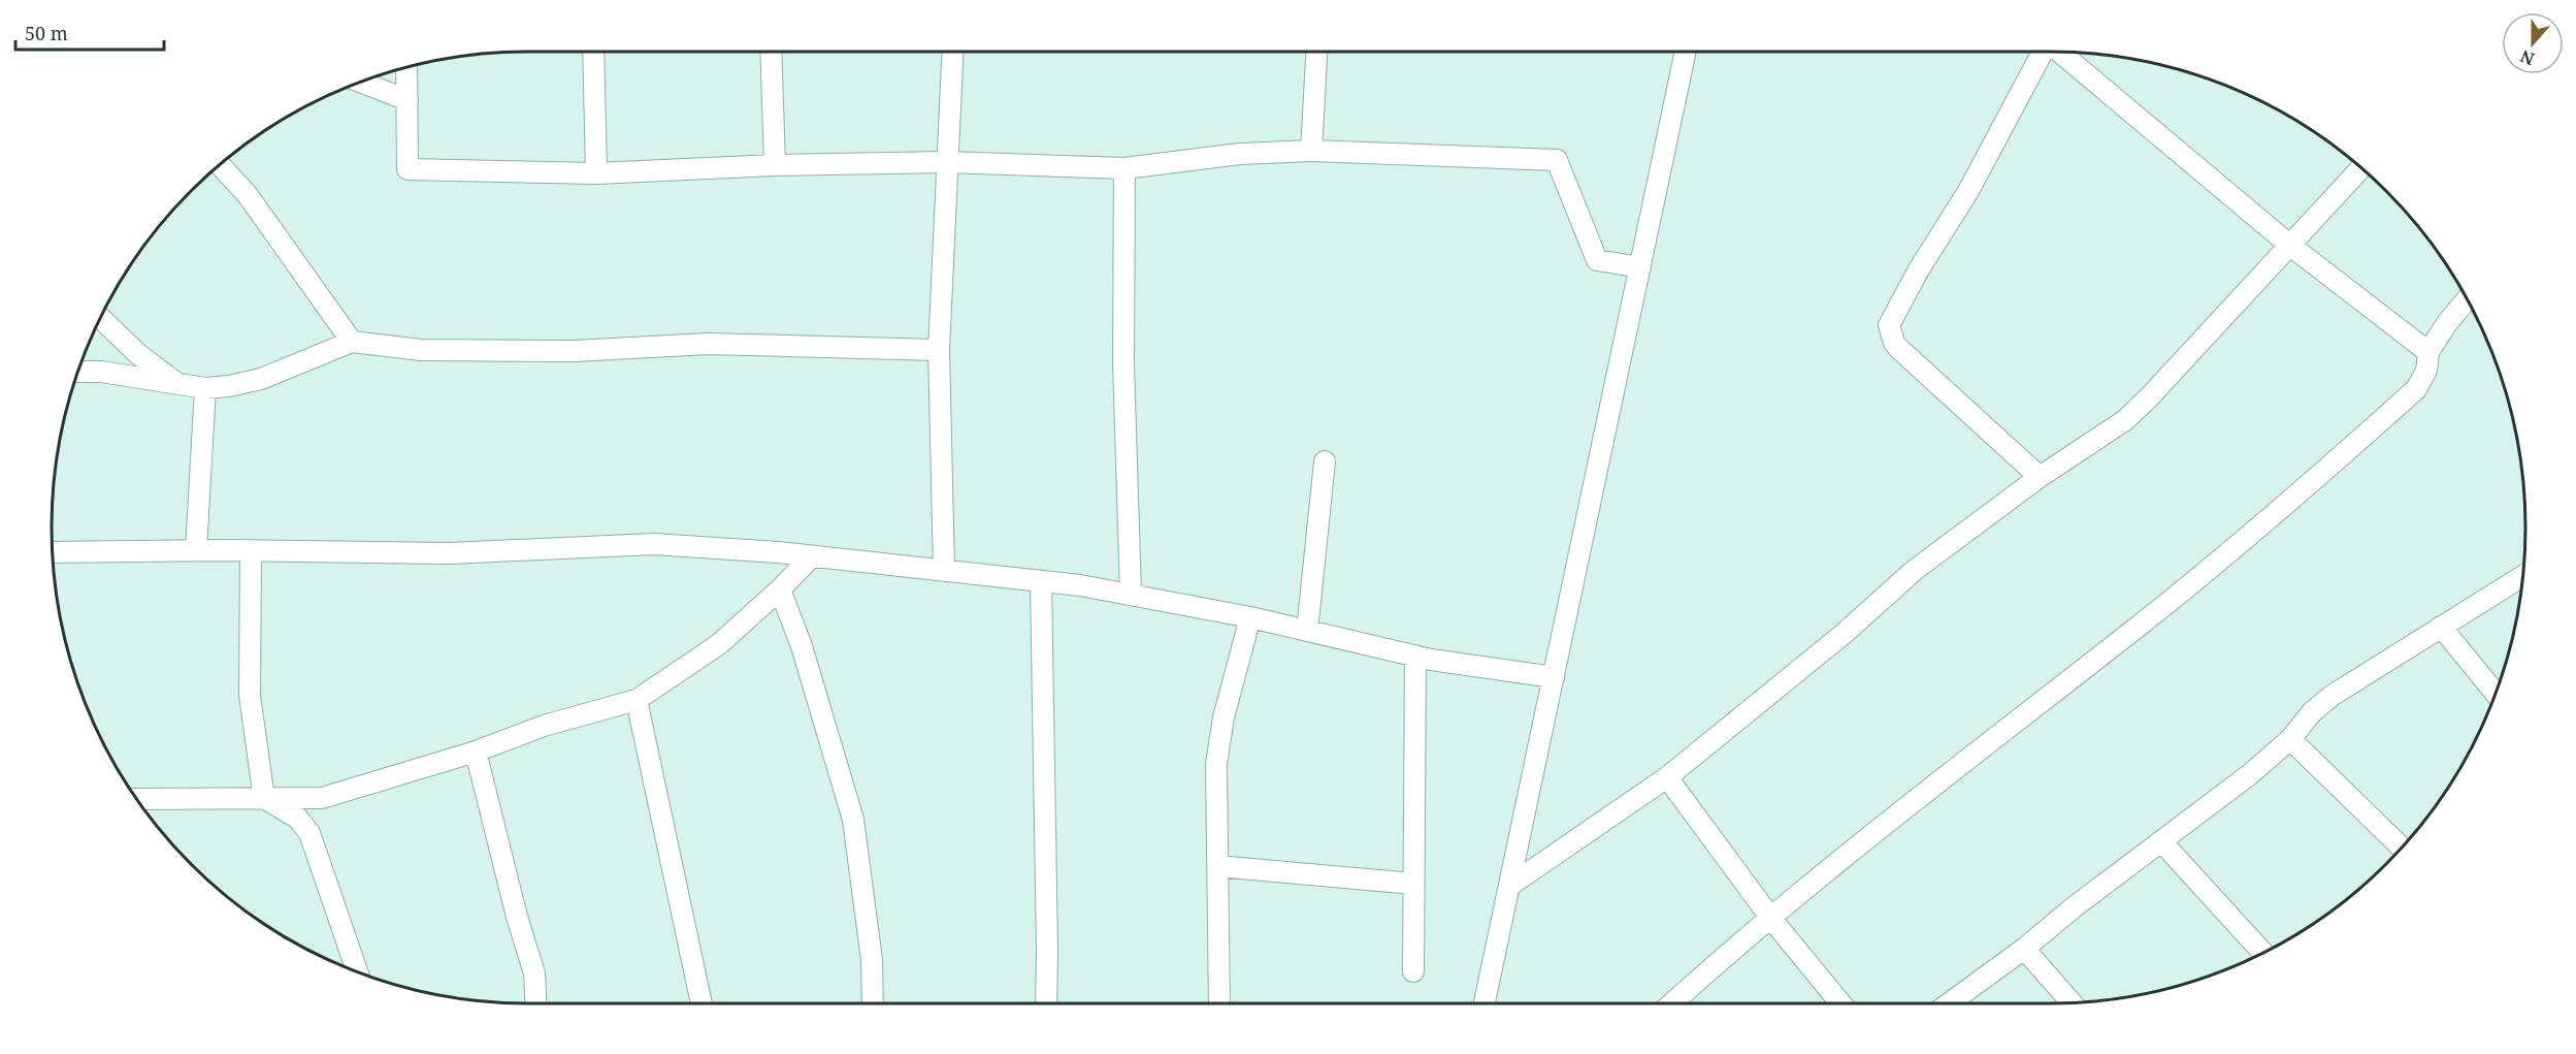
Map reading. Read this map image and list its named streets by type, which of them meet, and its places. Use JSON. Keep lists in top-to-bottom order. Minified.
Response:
{"scale_bar":"50 m","north":"bottom"}
